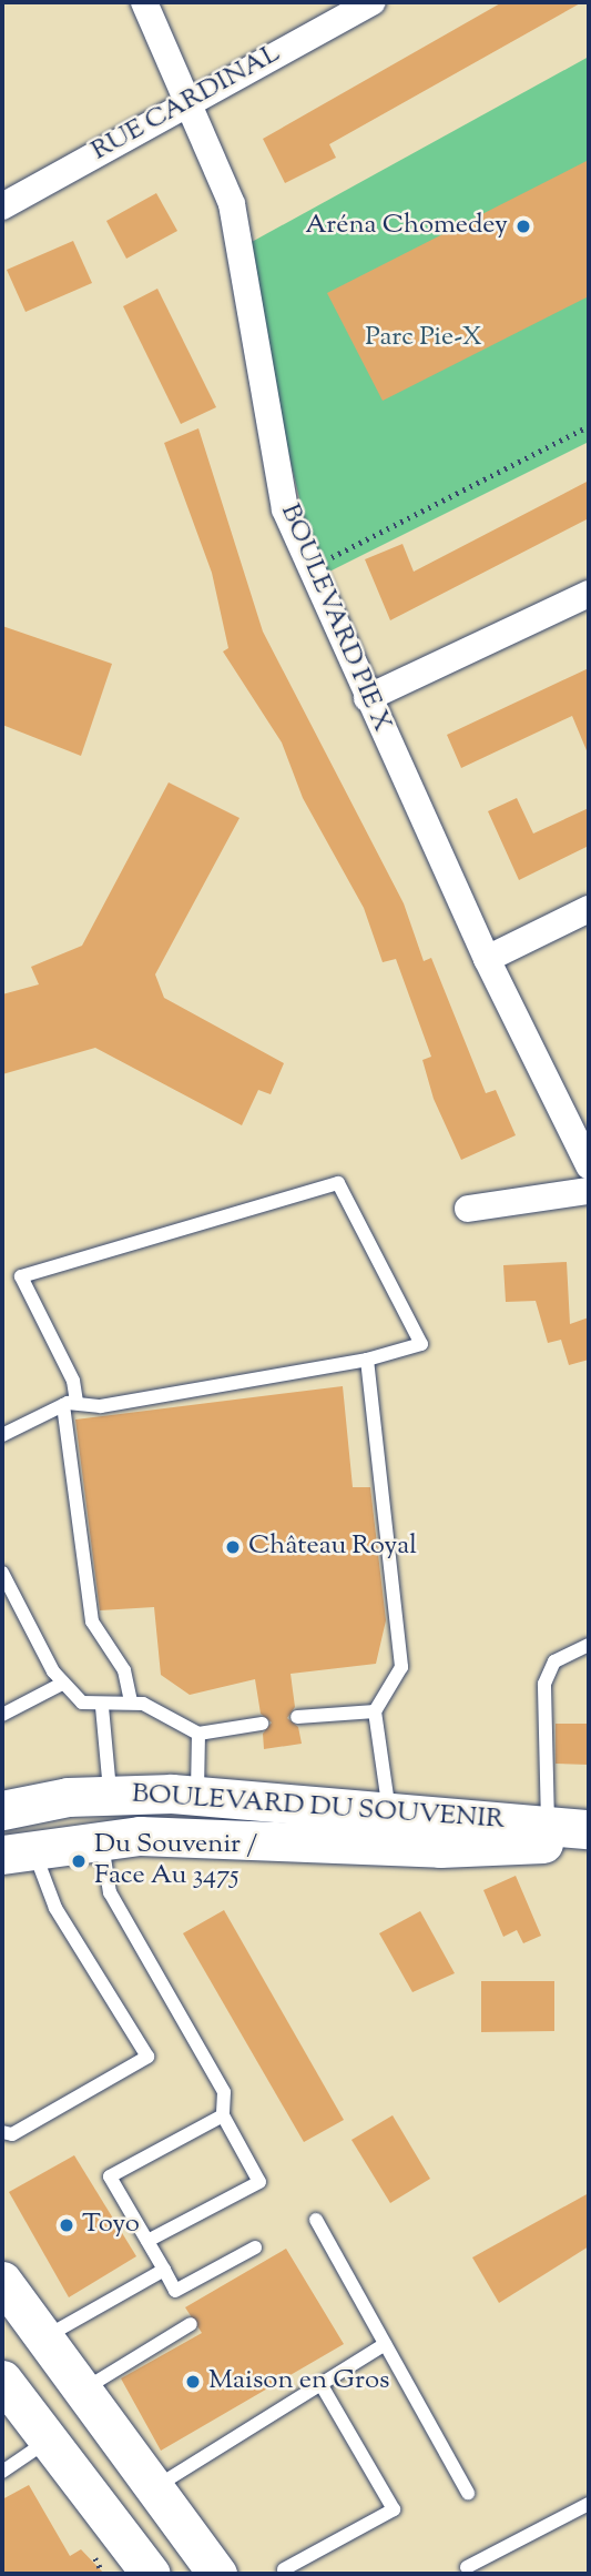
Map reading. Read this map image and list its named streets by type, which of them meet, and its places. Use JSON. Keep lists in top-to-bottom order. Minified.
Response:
{"streets":{"street":["RUE CARDINAL","BOULEVARD PIE X","BOULEVARD DU SOUVENIR"]},"crossings":[["RUE CARDINAL","BOULEVARD PIE X"]],"parks":["Parc Pie-X"],"places":["Aréna Chomedey","Château Royal","Du Souvenir / Face Au 3475","Toyo","Maison en Gros"]}
